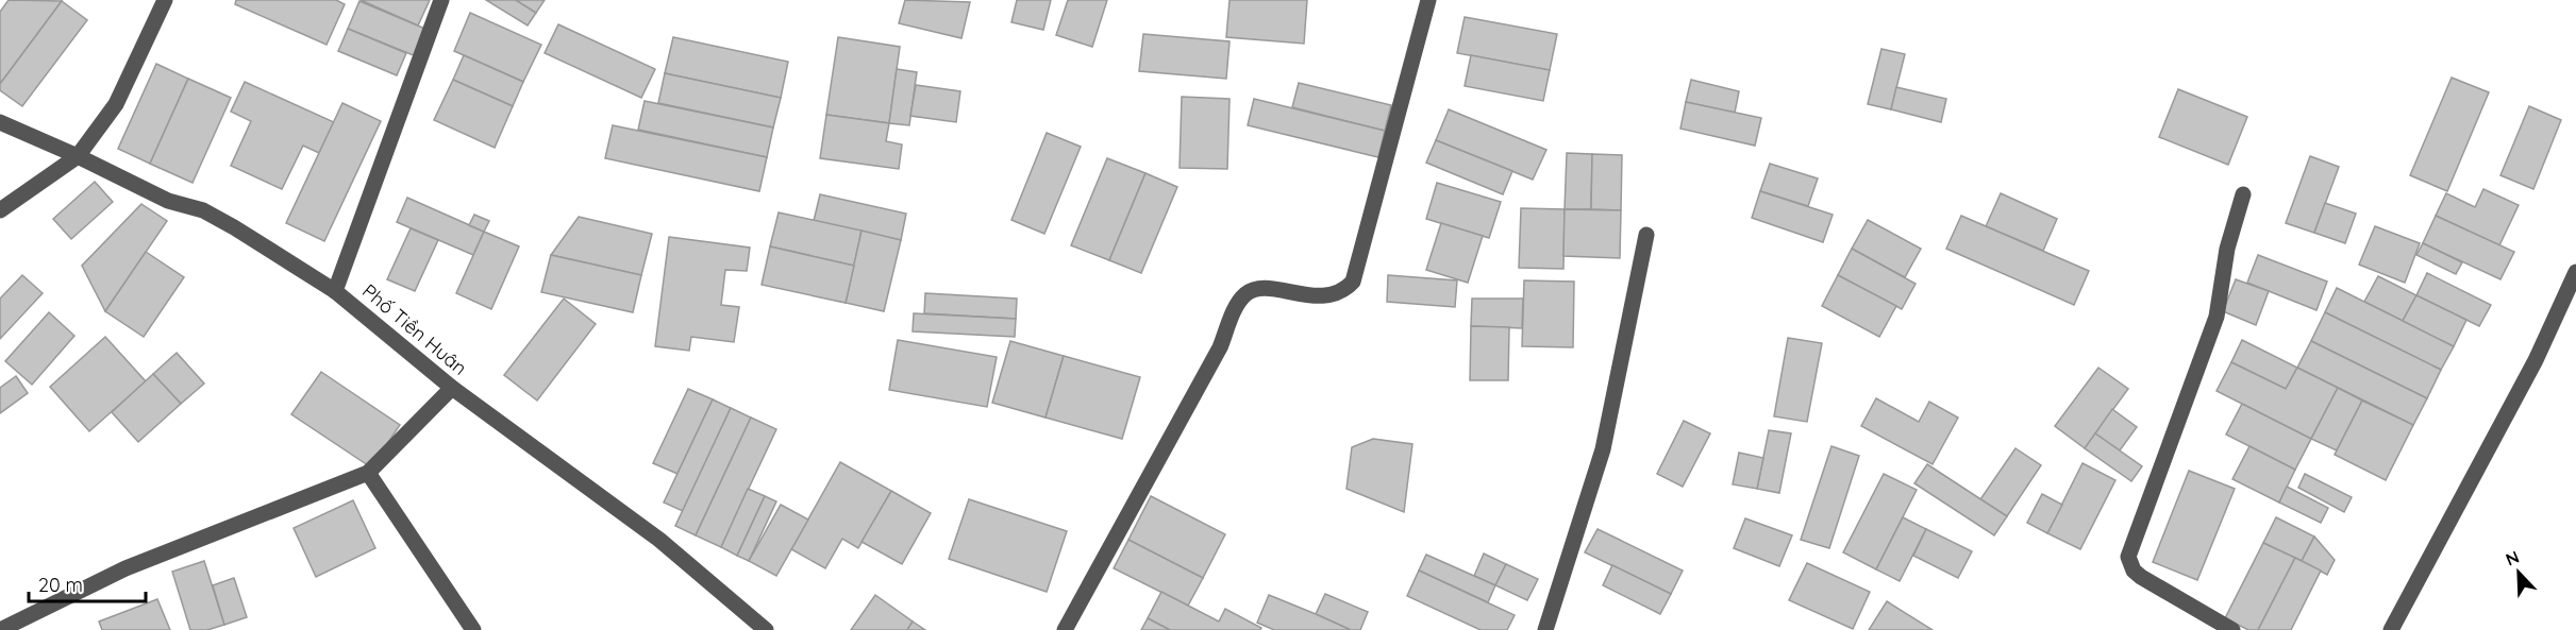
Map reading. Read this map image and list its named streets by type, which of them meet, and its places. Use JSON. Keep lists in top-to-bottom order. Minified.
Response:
{"streets":{"street":["Phố Tiền Huân"]},"scale_bar":"20 m","north":"top left"}
